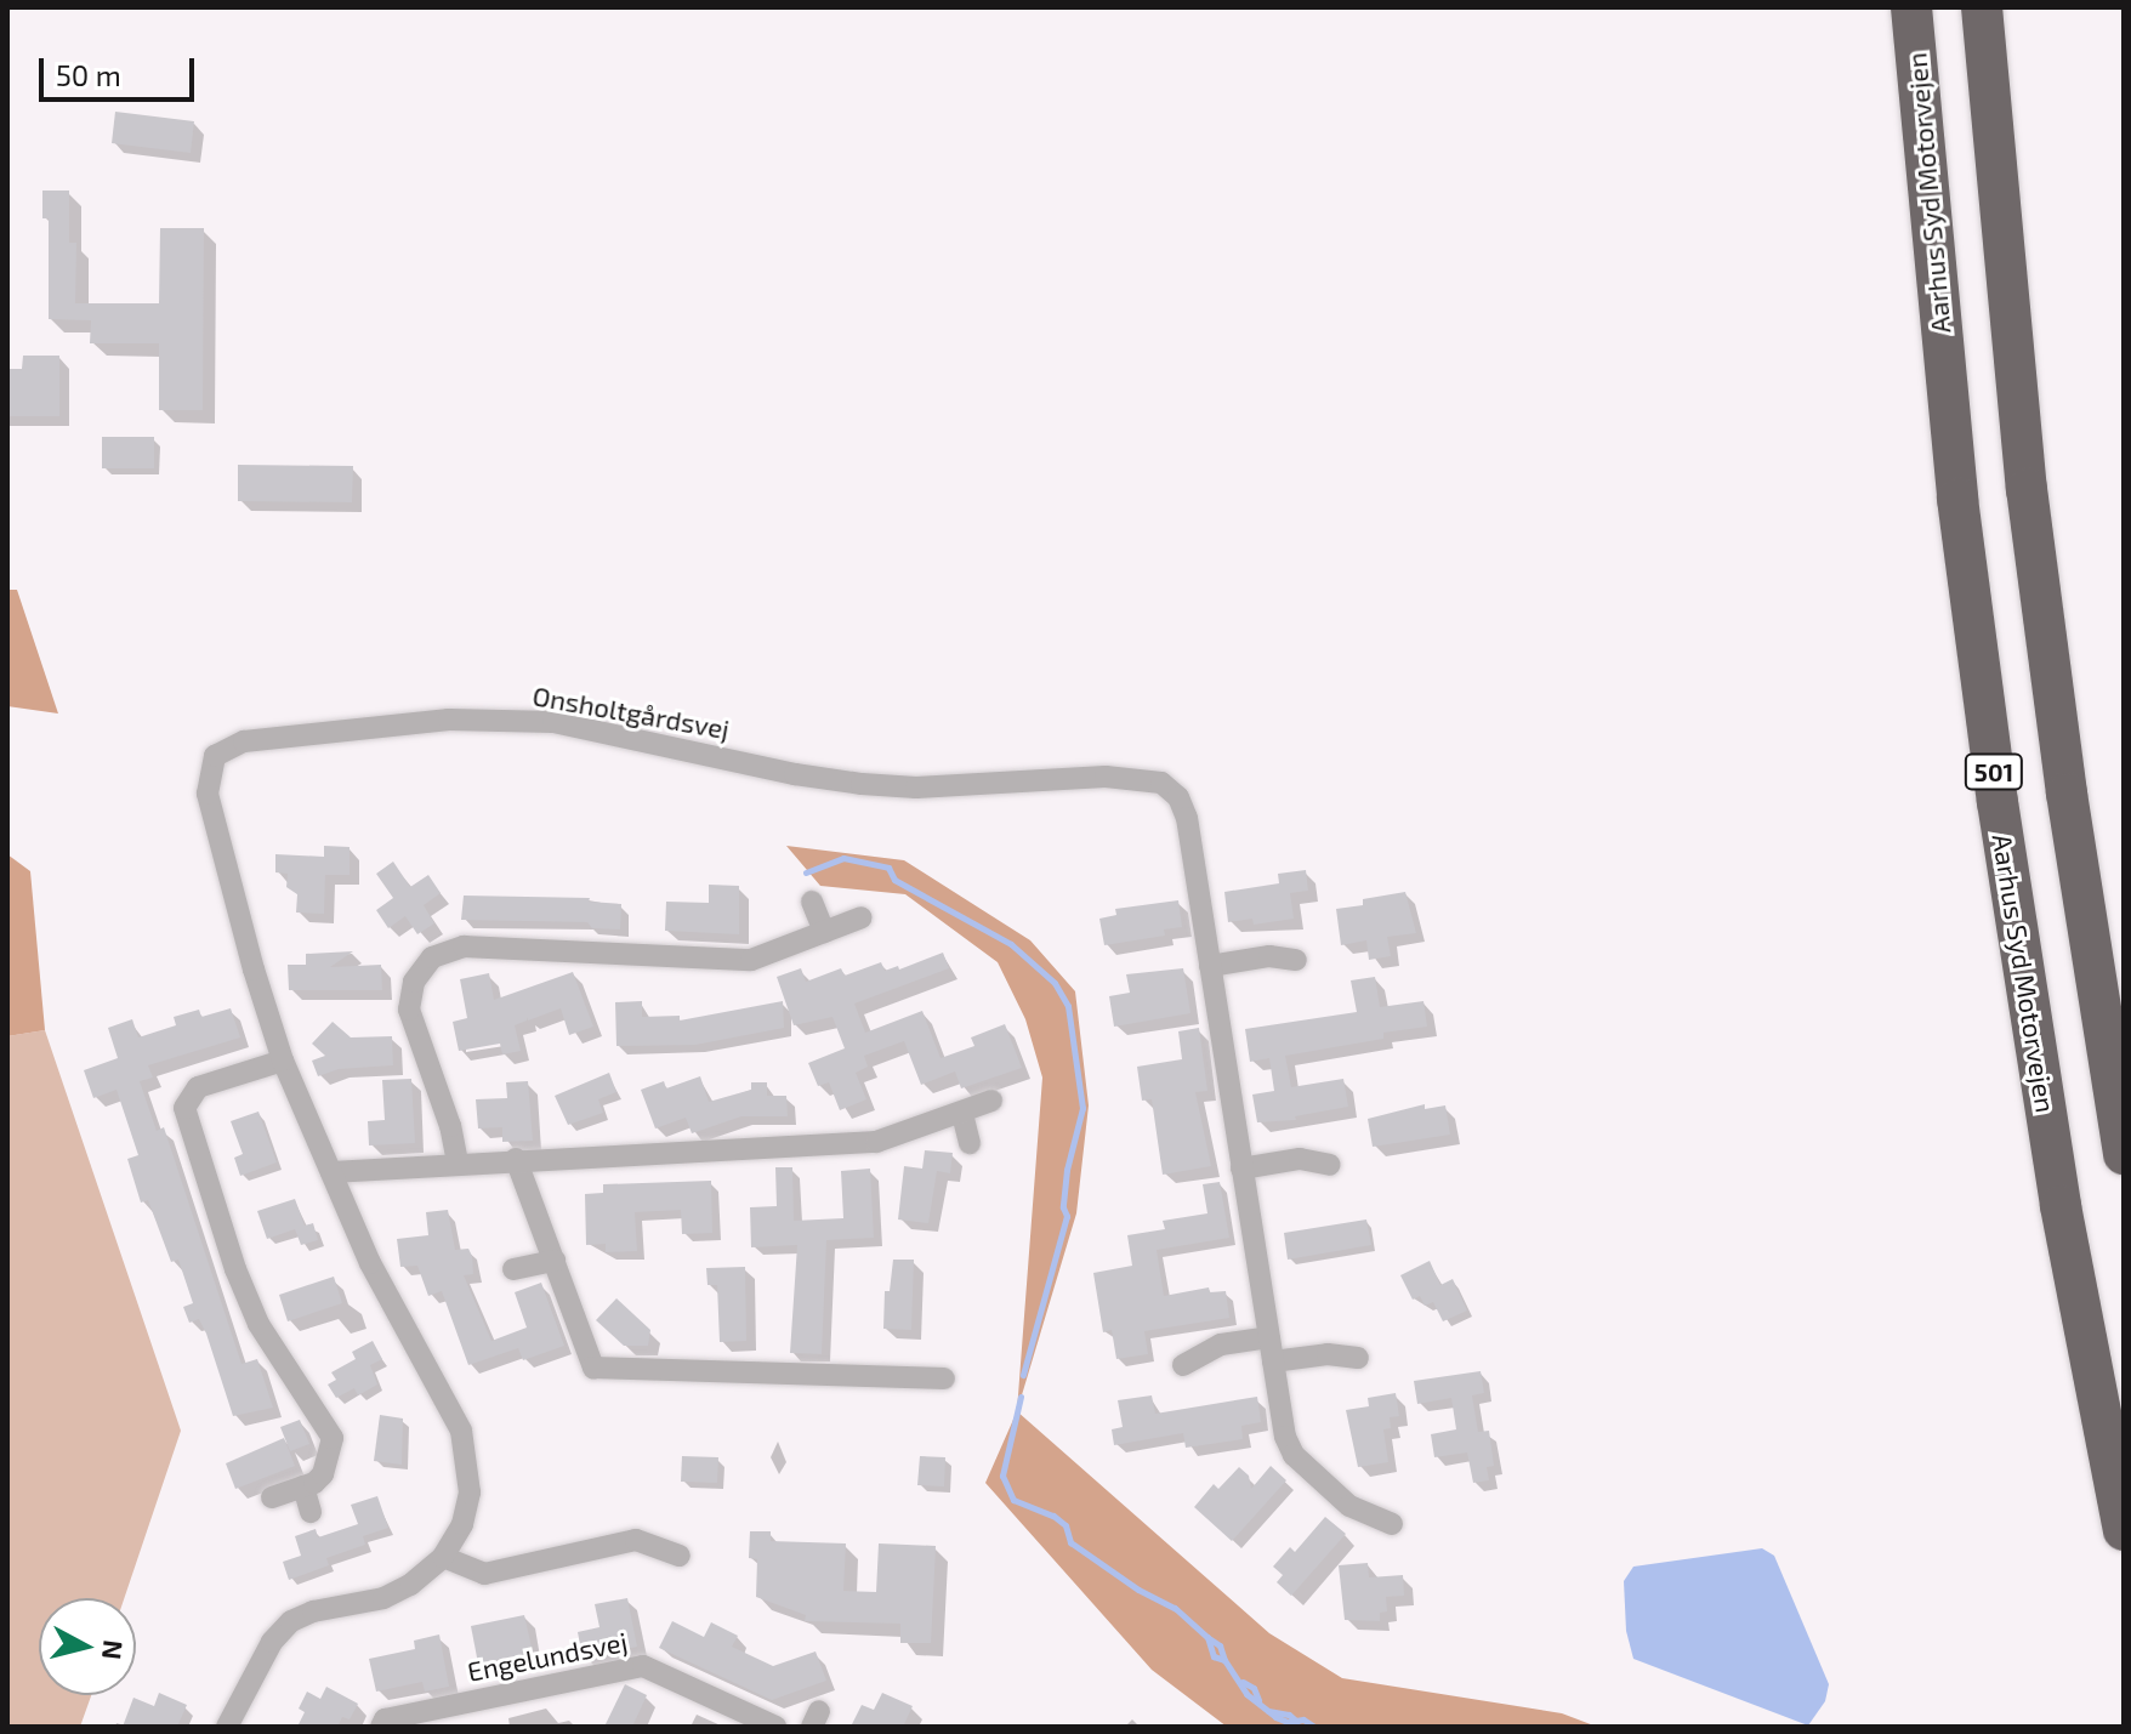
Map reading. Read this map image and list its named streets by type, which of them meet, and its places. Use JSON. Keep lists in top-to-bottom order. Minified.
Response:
{"streets":{"highway":["Aarhus Syd Motorvejen","501"],"street":["Onsholtgårdsvej","Engelundsvej"]},"scale_bar":"50 m","north":"right"}
